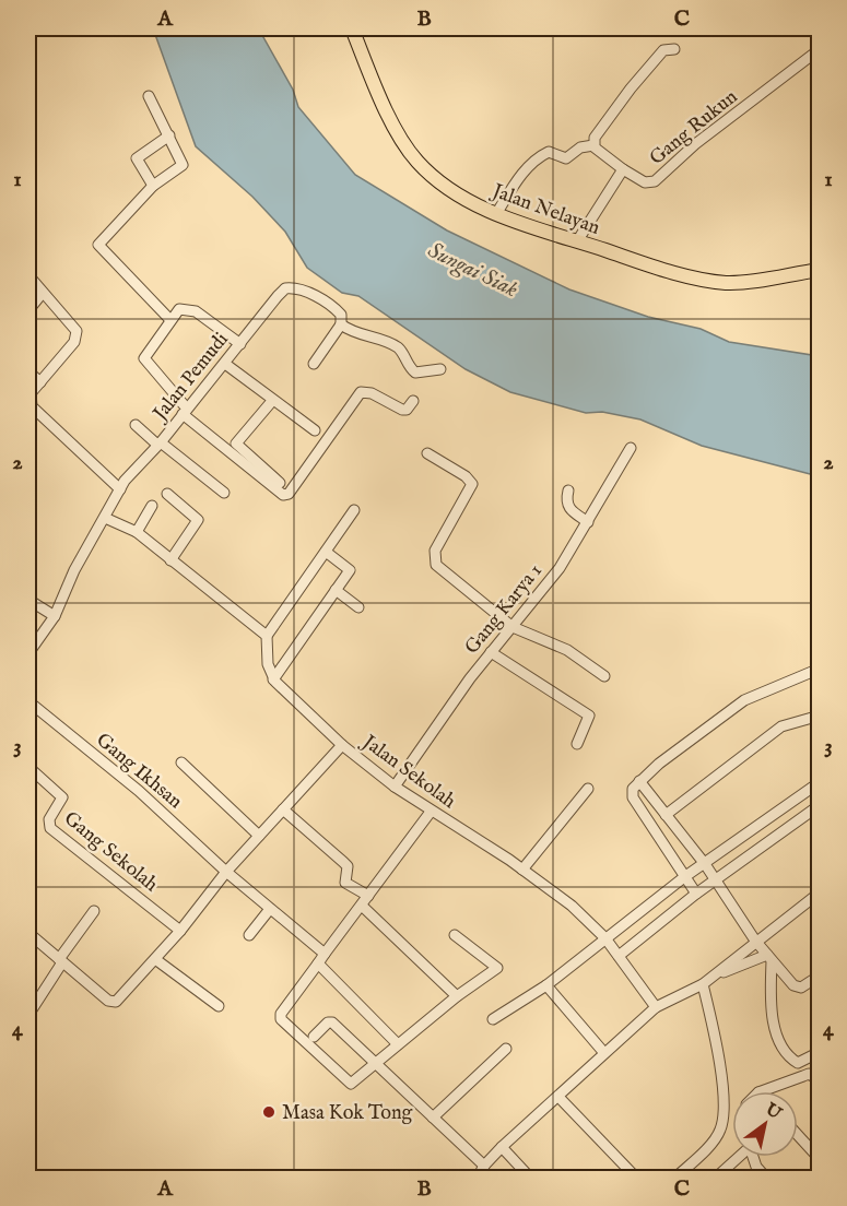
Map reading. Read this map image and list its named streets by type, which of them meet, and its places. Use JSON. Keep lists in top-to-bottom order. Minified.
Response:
{"streets":{"main road":["Jalan Nelayan"],"street":["Gang Rukun","Jalan Pemudi","Gang Karya 1","Gang Ikhsan","Jalan Sekolah","Gang Sekolah"]},"crossings":[["Gang Rukun","Jalan Nelayan"],["Gang Karya 1","Jalan Sekolah"],["Gang Ikhsan","Jalan Sekolah"],["Jalan Sekolah","Gang Sekolah"]],"water":["Sungai Siak"],"places":["Masa Kok Tong"],"north":"top right","grid":{"columns":["A","B","C"],"rows":["1","2","3","4"]}}
